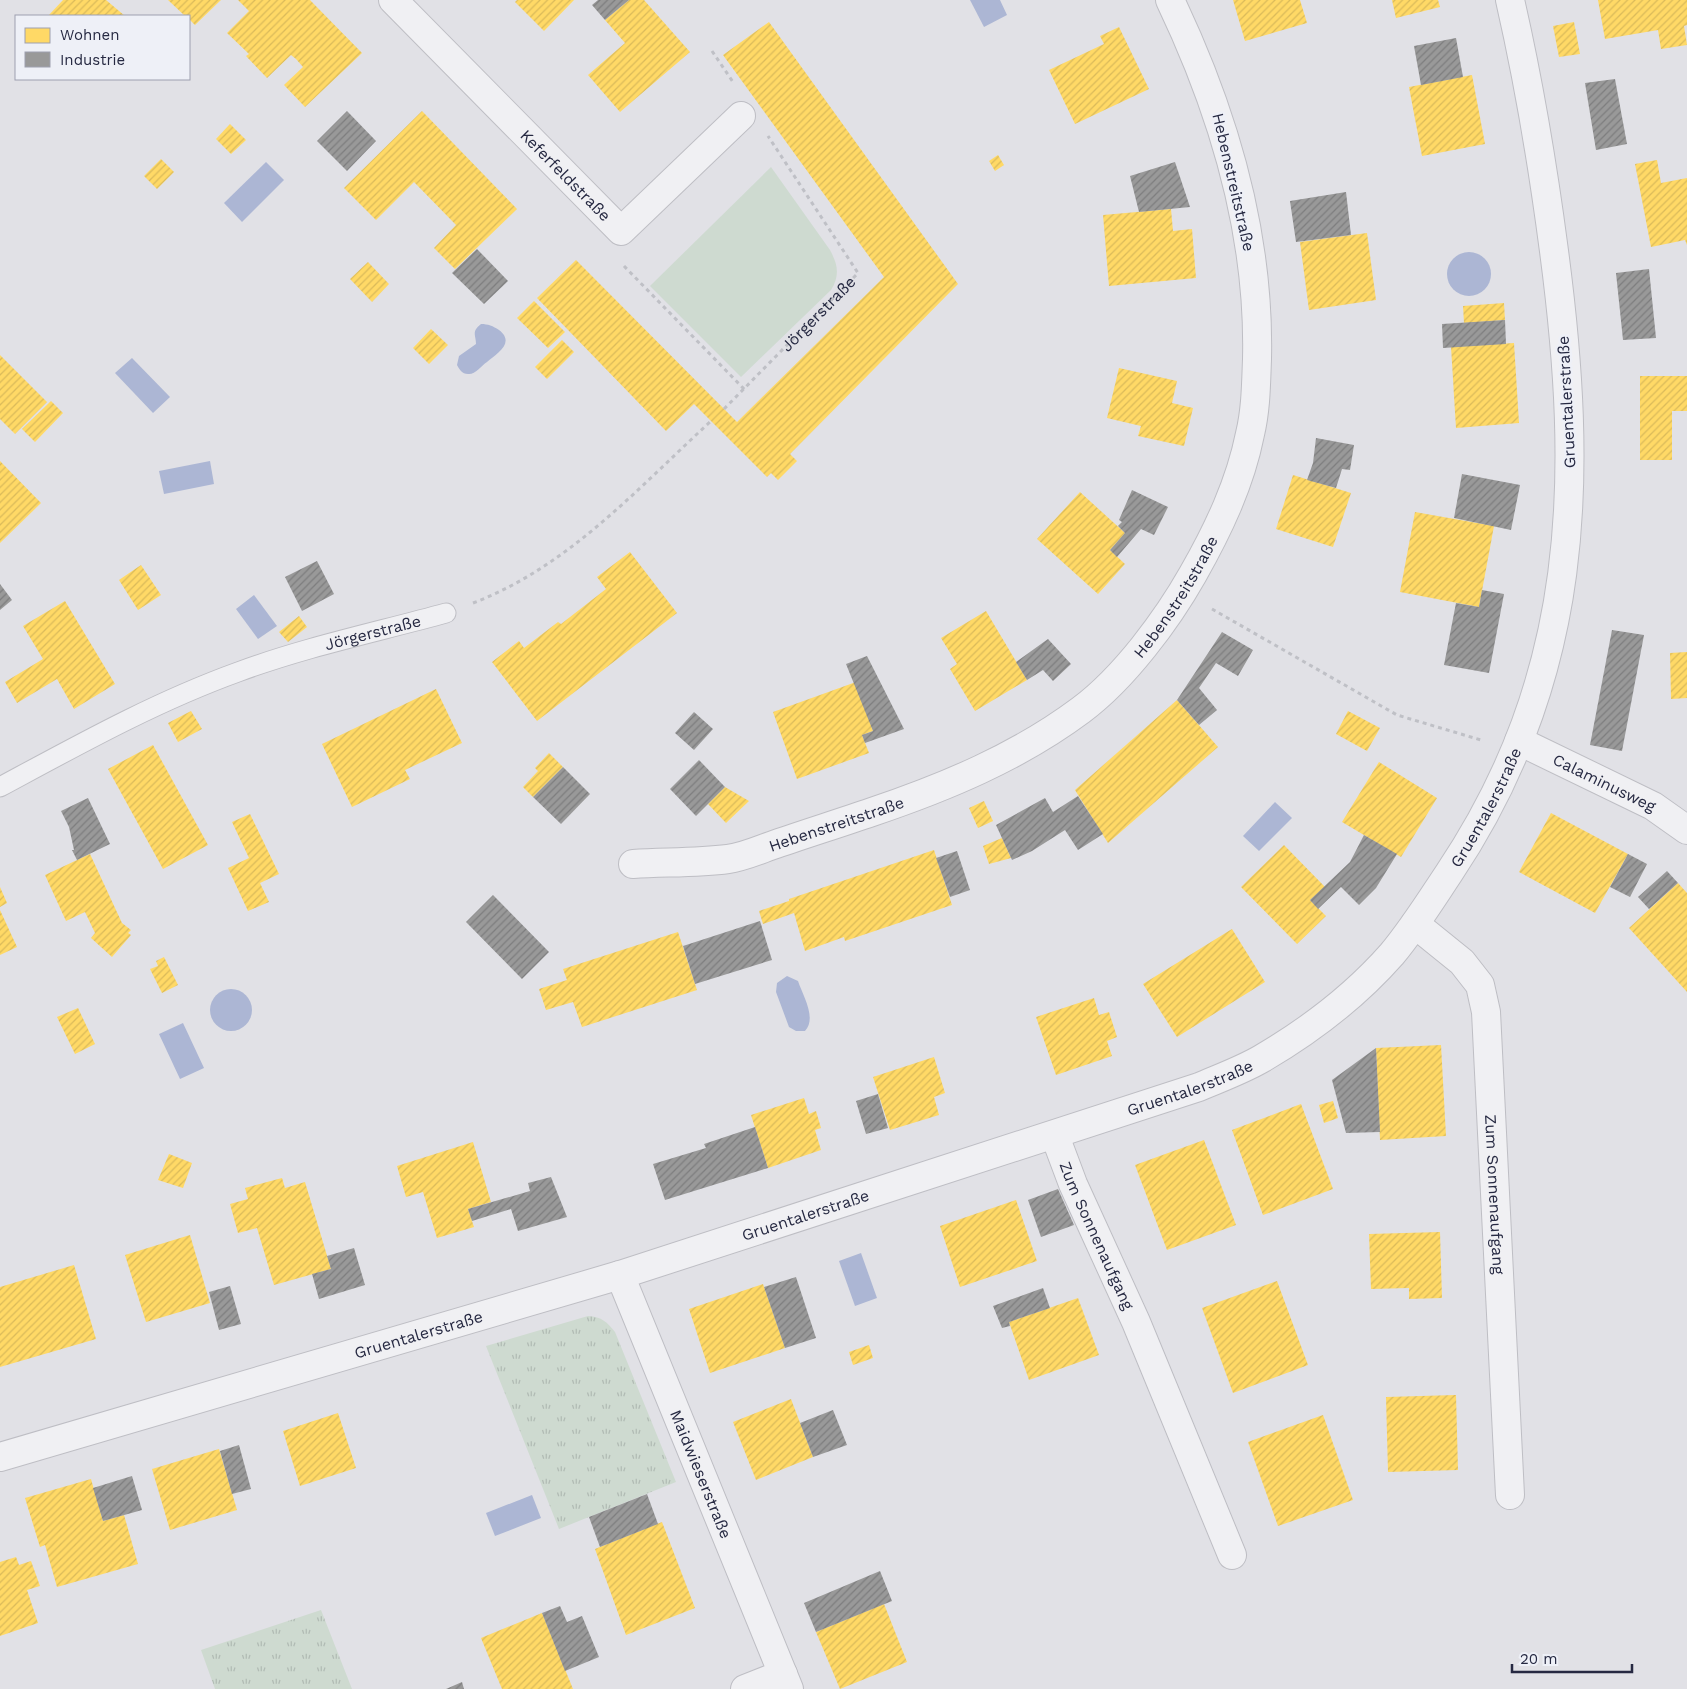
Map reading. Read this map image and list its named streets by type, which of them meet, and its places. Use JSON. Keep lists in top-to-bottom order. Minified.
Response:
{"streets":{"street":["Keferfeldstraße","Hebenstreitstraße","Gruentalerstraße","Calaminusweg","Zum Sonnenaufgang","Maidwieserstraße"],"lane":["Jörgerstraße"]},"crossings":[["Keferfeldstraße","Jörgerstraße"],["Gruentalerstraße","Calaminusweg"],["Gruentalerstraße","Zum Sonnenaufgang"],["Gruentalerstraße","Maidwieserstraße"]],"legend":["Wohnen","Industrie"],"scale_bar":"20 m"}
